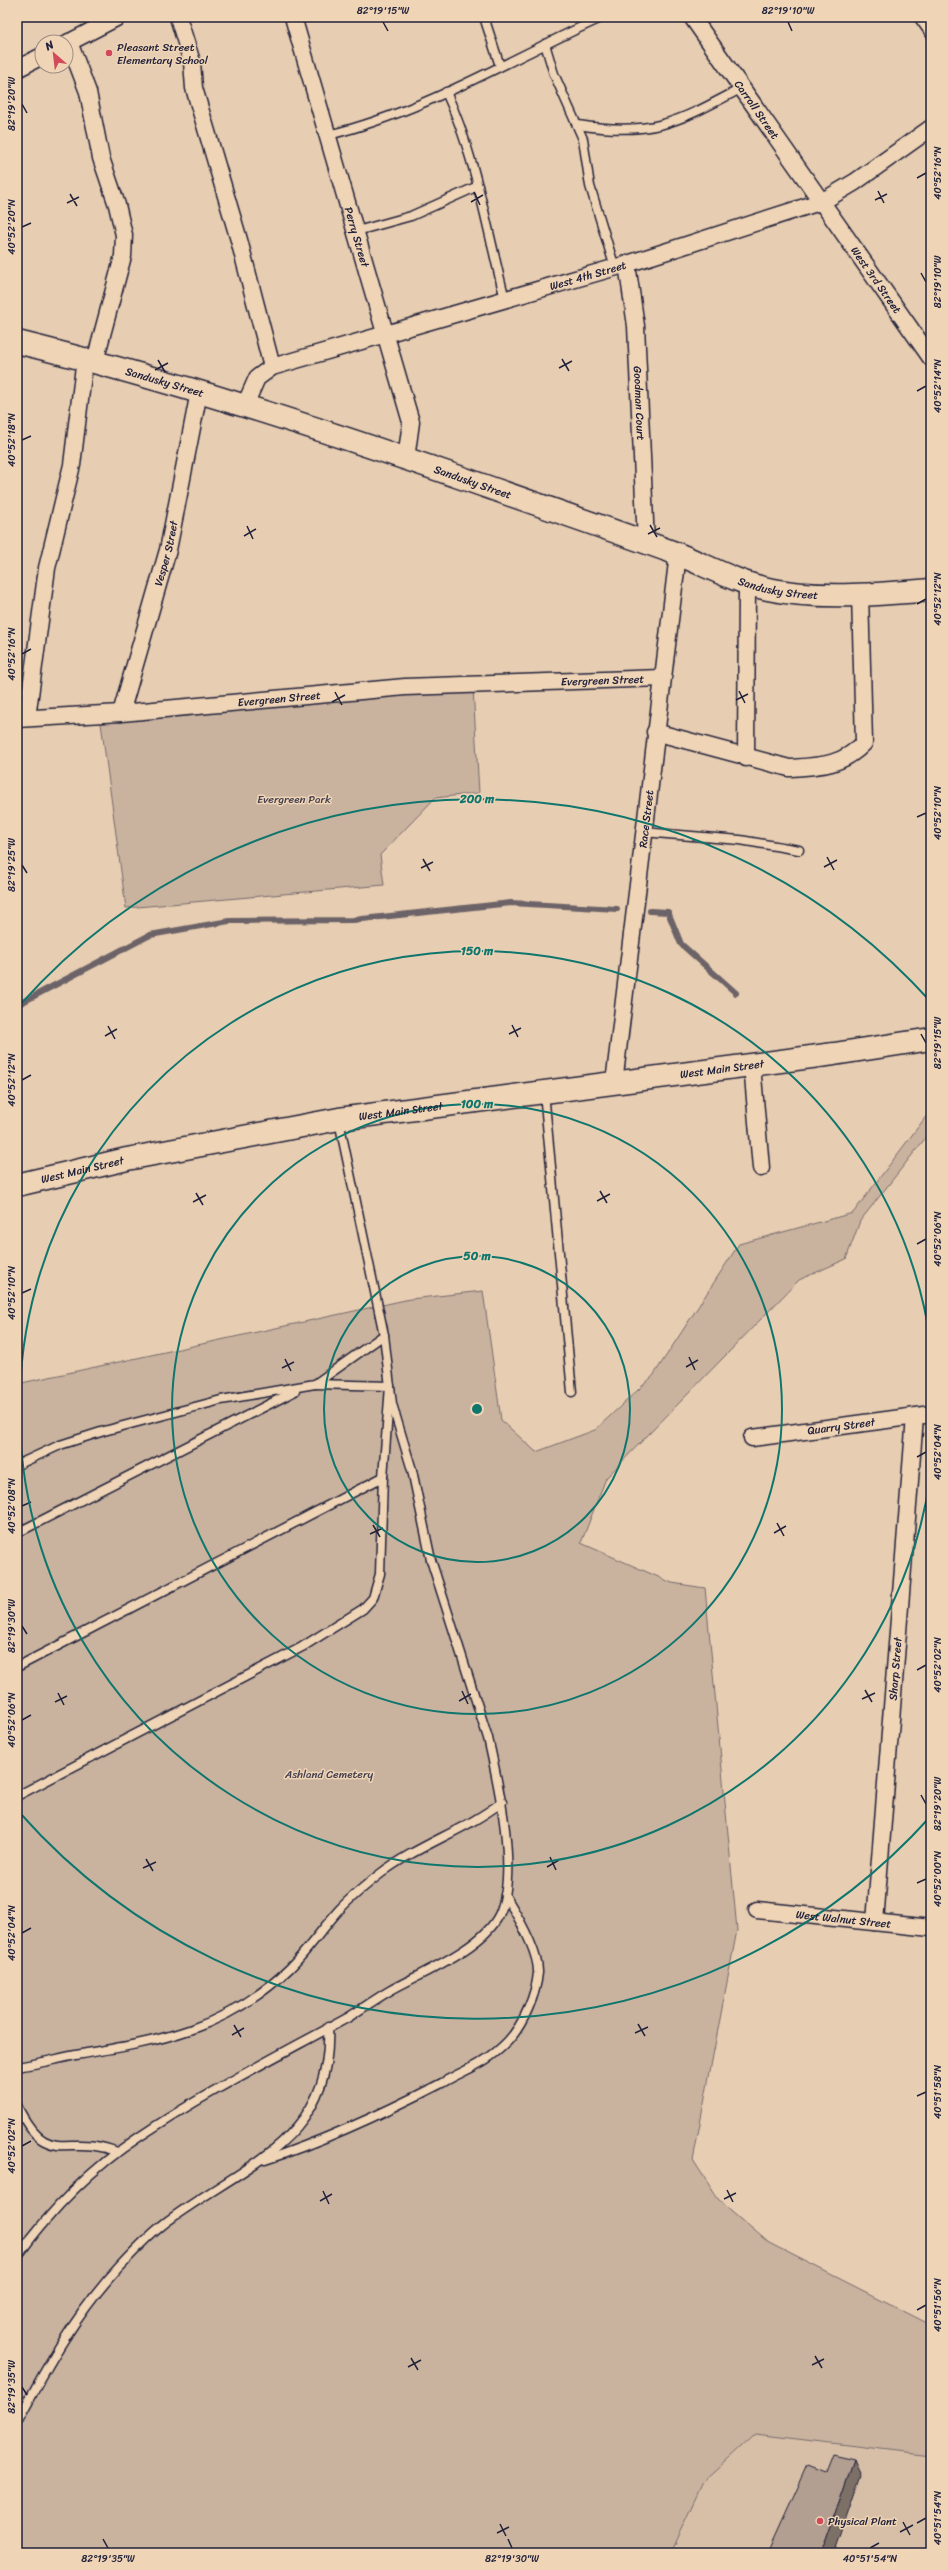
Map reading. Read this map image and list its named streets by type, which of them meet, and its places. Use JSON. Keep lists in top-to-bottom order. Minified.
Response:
{"streets":{"main road":["Sandusky Street","West Main Street"],"street":["Carroll Street","Perry Street","West 4th Street","West 3rd Street","Goodman Court","Vesper Street","Evergreen Street","Race Street","Quarry Street","Sharp Street","West Walnut Street"]},"crossings":[["Carroll Street","West 4th Street"],["Carroll Street","West 3rd Street"],["Perry Street","West 4th Street"],["Perry Street","Sandusky Street"],["West 4th Street","West 3rd Street"],["West 4th Street","Sandusky Street"],["West 4th Street","Goodman Court"],["Sandusky Street","Goodman Court"],["Sandusky Street","Vesper Street"],["Sandusky Street","Race Street"],["Vesper Street","Evergreen Street"],["Evergreen Street","Race Street"],["Race Street","West Main Street"],["Quarry Street","Sharp Street"],["Sharp Street","West Walnut Street"]],"parks":["Evergreen Park","Ashland Cemetery"],"places":["Pleasant Street Elementary School","Physical Plant"],"north":"top left","coordinates":["82°19'15\"W","82°19'10\"W","82°19'20\"W","40°52'16\"N","40°52'20\"N","40°52'14\"N","40°52'18\"N","40°52'12\"N","40°52'10\"N","82°19'25\"W","40°52'06\"N","40°52'04\"N","40°52'08\"N","82°19'30\"W","40°52'02\"N","40°52'00\"N","40°51'58\"N","40°51'56\"N","82°19'35\"W","40°51'54\"N"],"rings":["200 m","150 m","100 m","50 m"]}
